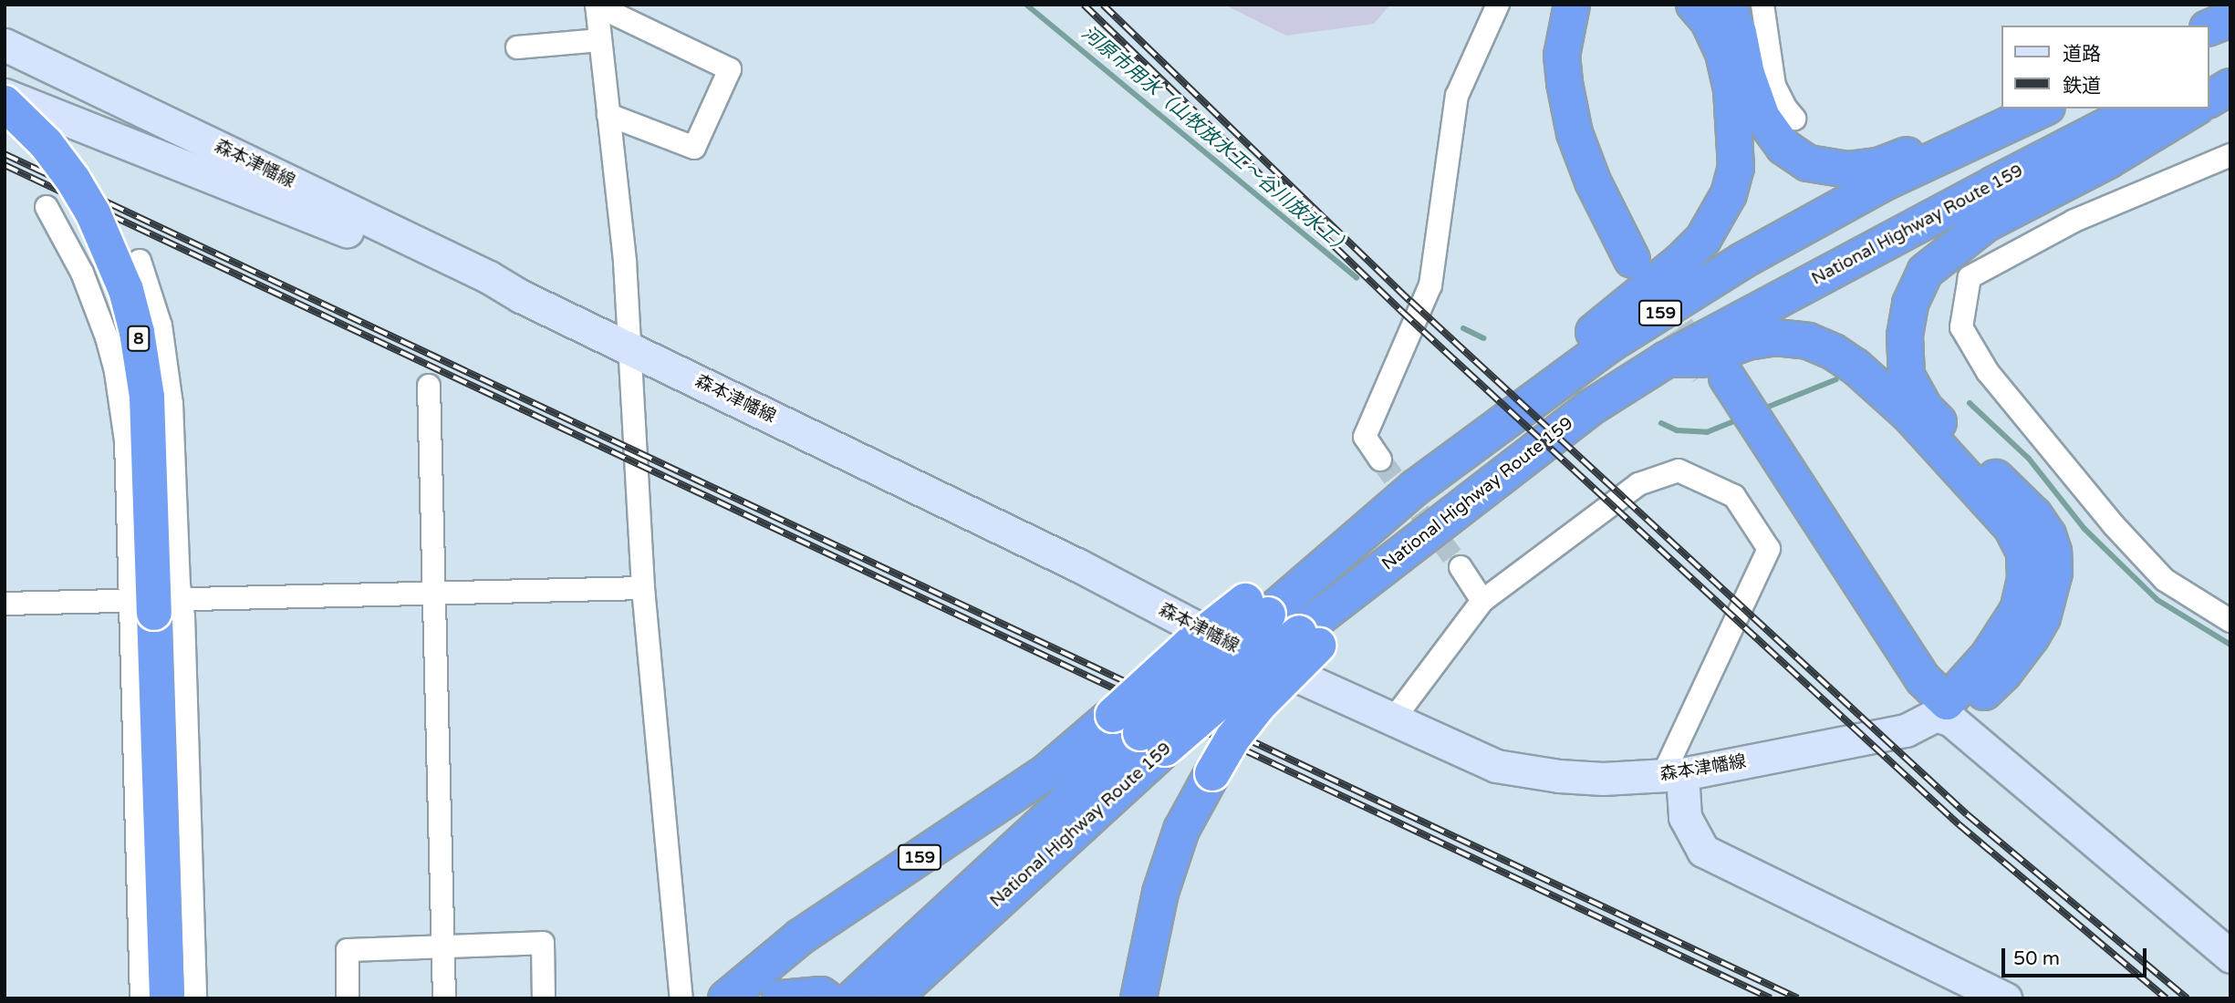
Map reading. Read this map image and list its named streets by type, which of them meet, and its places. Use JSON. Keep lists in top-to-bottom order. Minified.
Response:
{"streets":{"highway":["National Highway Route 159","159","8"],"main road":["森本津幡線"]},"crossings":[["National Highway Route 159","159"]],"water":["河原市用水（山牧放水工～谷川放水工）"],"legend":["道路","鉄道"],"scale_bar":"50 m"}
